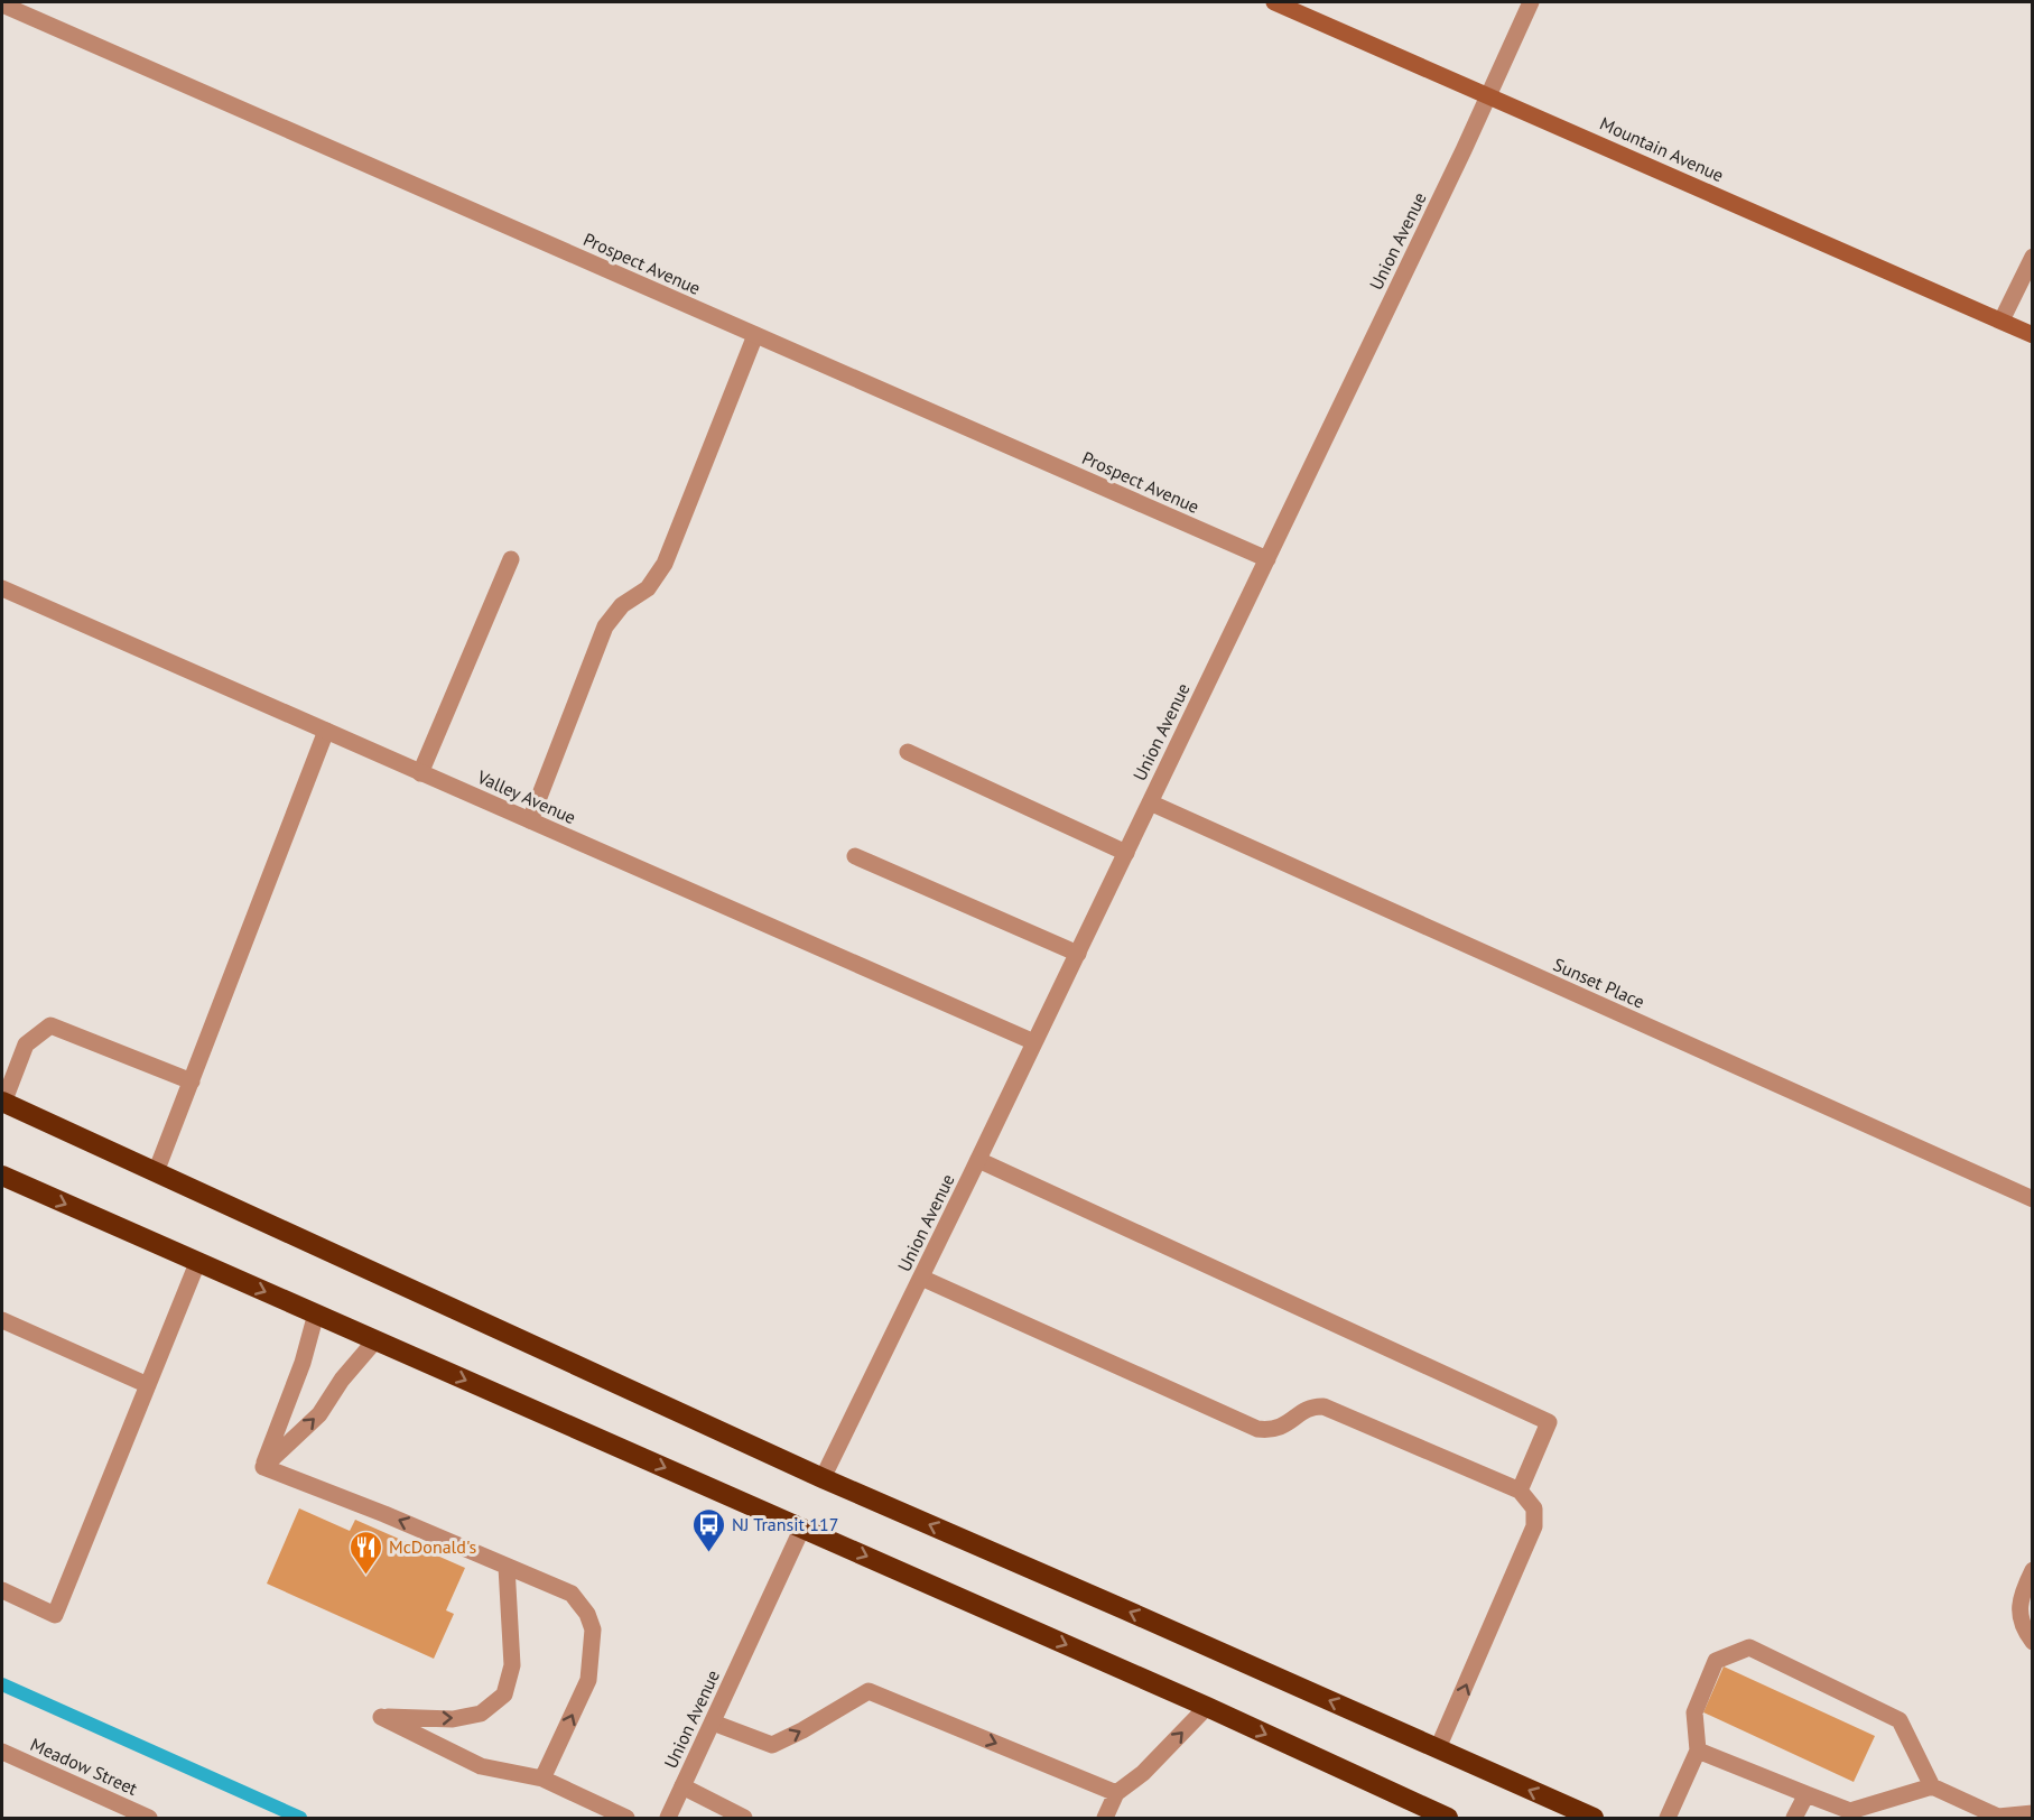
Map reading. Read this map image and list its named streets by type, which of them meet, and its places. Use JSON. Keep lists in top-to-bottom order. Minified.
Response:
{"streets":{"street":["Mountain Avenue","Union Avenue","Prospect Avenue","Valley Avenue","Sunset Place","Meadow Street"]},"crossings":[["Mountain Avenue","Union Avenue"],["Union Avenue","Prospect Avenue"],["Union Avenue","Valley Avenue"],["Union Avenue","Sunset Place"]],"places":{"bus stop":["NJ Transit 117"],"restaurant":["McDonald's"]}}
